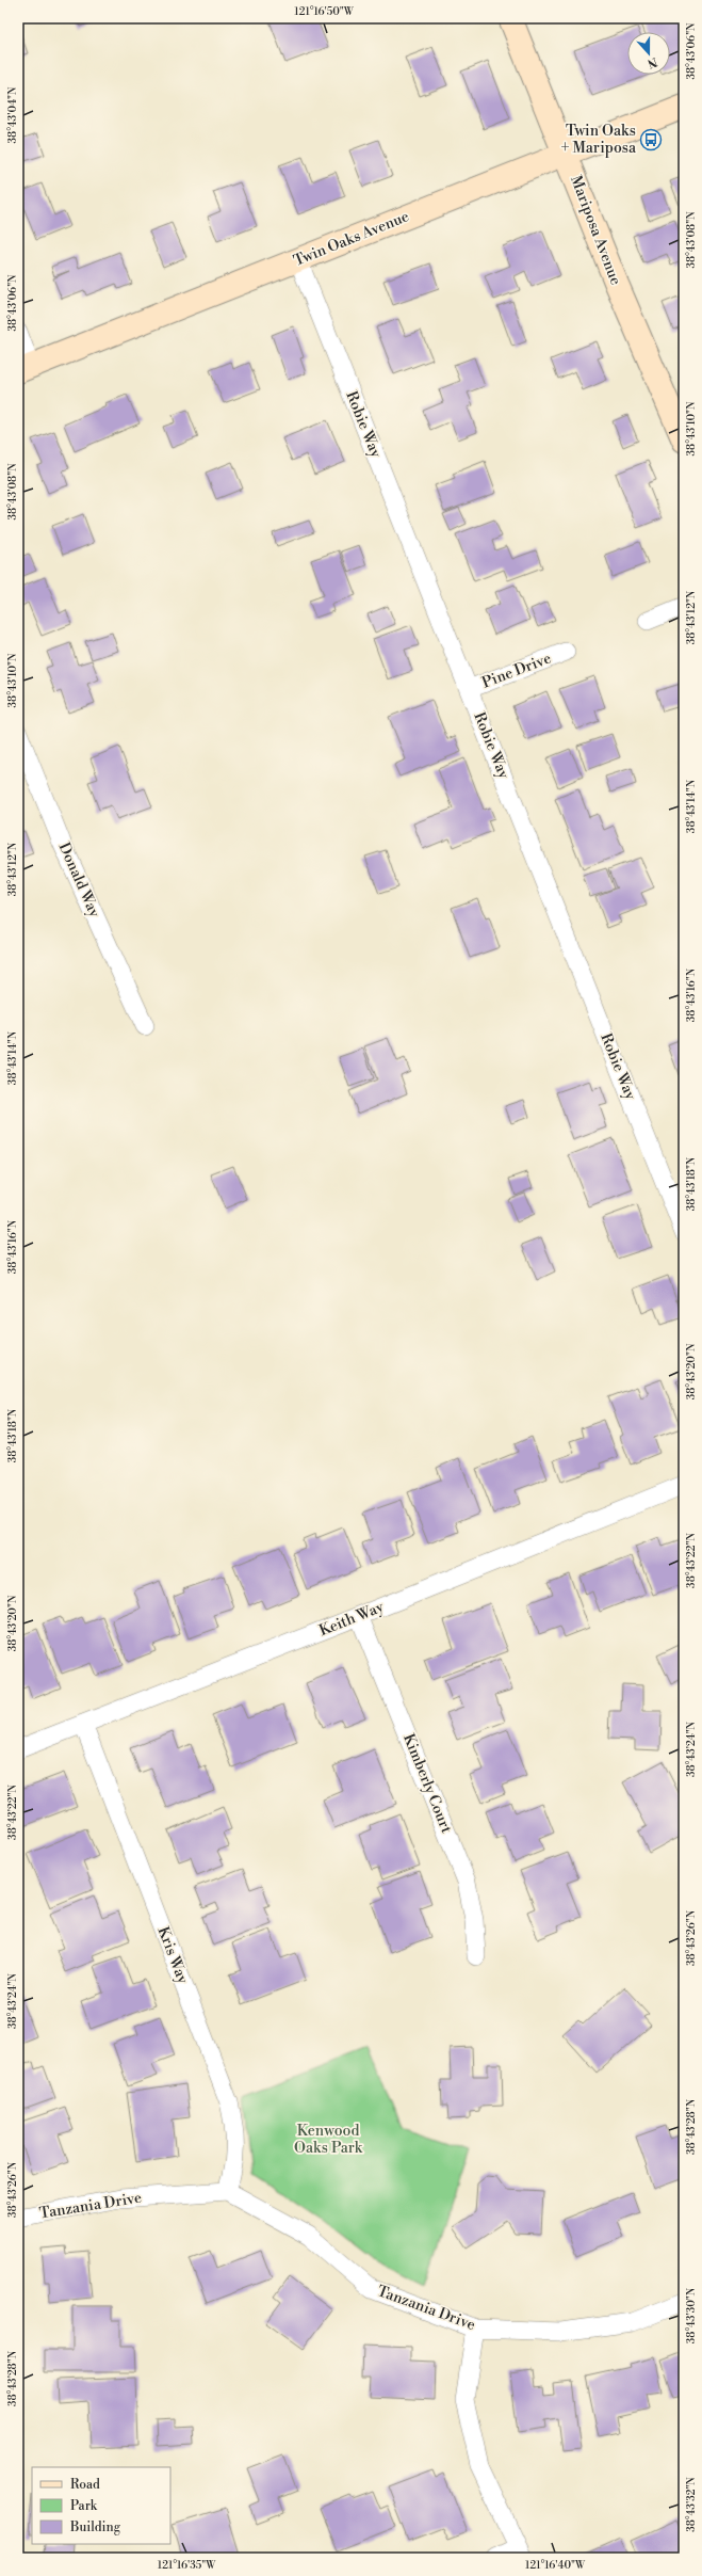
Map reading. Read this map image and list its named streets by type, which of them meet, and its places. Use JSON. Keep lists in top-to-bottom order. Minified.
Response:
{"streets":{"street":["Mariposa Avenue","Twin Oaks Avenue","Robie Way","Pine Drive","Donald Way","Keith Way","Kimberly Court","Kris Way","Tanzania Drive"]},"crossings":[["Mariposa Avenue","Twin Oaks Avenue"],["Twin Oaks Avenue","Robie Way"],["Robie Way","Pine Drive"],["Keith Way","Kimberly Court"],["Keith Way","Kris Way"],["Kris Way","Tanzania Drive"]],"parks":["Kenwood Oaks Park"],"places":{"bus stop":["Twin Oaks + Mariposa"]},"legend":["Road","Park","Building"],"north":"bottom","coordinates":["121°16'50\"W","38°43'06\"N","38°43'04\"N","38°43'08\"N","38°43'10\"N","38°43'12\"N","38°43'14\"N","38°43'16\"N","38°43'18\"N","38°43'20\"N","38°43'22\"N","38°43'24\"N","38°43'26\"N","38°43'28\"N","38°43'30\"N","38°43'32\"N","121°16'35\"W","121°16'40\"W"]}
